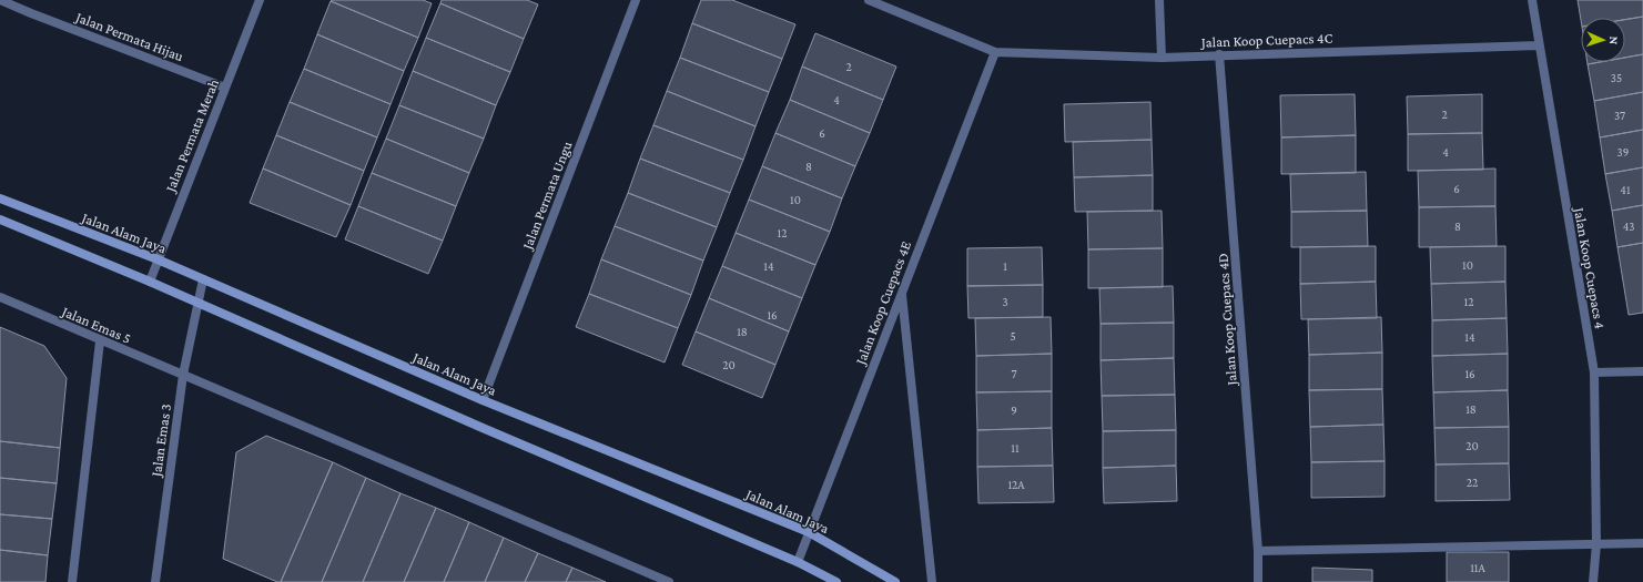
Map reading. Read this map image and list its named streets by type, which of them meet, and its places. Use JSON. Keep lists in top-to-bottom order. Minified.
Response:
{"streets":{"street":["Jalan Permata Hijau","Jalan Koop Cuepacs 4C","Jalan Permata Merah","Jalan Permata Ungu","Jalan Alam Jaya","Jalan Koop Cuepacs 4","Jalan Koop Cuepacs 4E","Jalan Koop Cuepacs 4D","Jalan Emas 5","Jalan Emas 3"]},"crossings":[["Jalan Permata Hijau","Jalan Permata Merah"],["Jalan Koop Cuepacs 4C","Jalan Koop Cuepacs 4"],["Jalan Koop Cuepacs 4C","Jalan Koop Cuepacs 4E"],["Jalan Koop Cuepacs 4C","Jalan Koop Cuepacs 4D"],["Jalan Permata Merah","Jalan Alam Jaya"],["Jalan Permata Ungu","Jalan Alam Jaya"],["Jalan Alam Jaya","Jalan Koop Cuepacs 4E"],["Jalan Alam Jaya","Jalan Emas 3"],["Jalan Emas 5","Jalan Emas 3"]],"house_numbers":["2","35","4","2","37","6","4","39","8","6","41","10","8","43","12","10","14","1","3","12","16","18","5","14","20","7","16","18","9","20","11","22","12A","11A"],"north":"right"}
